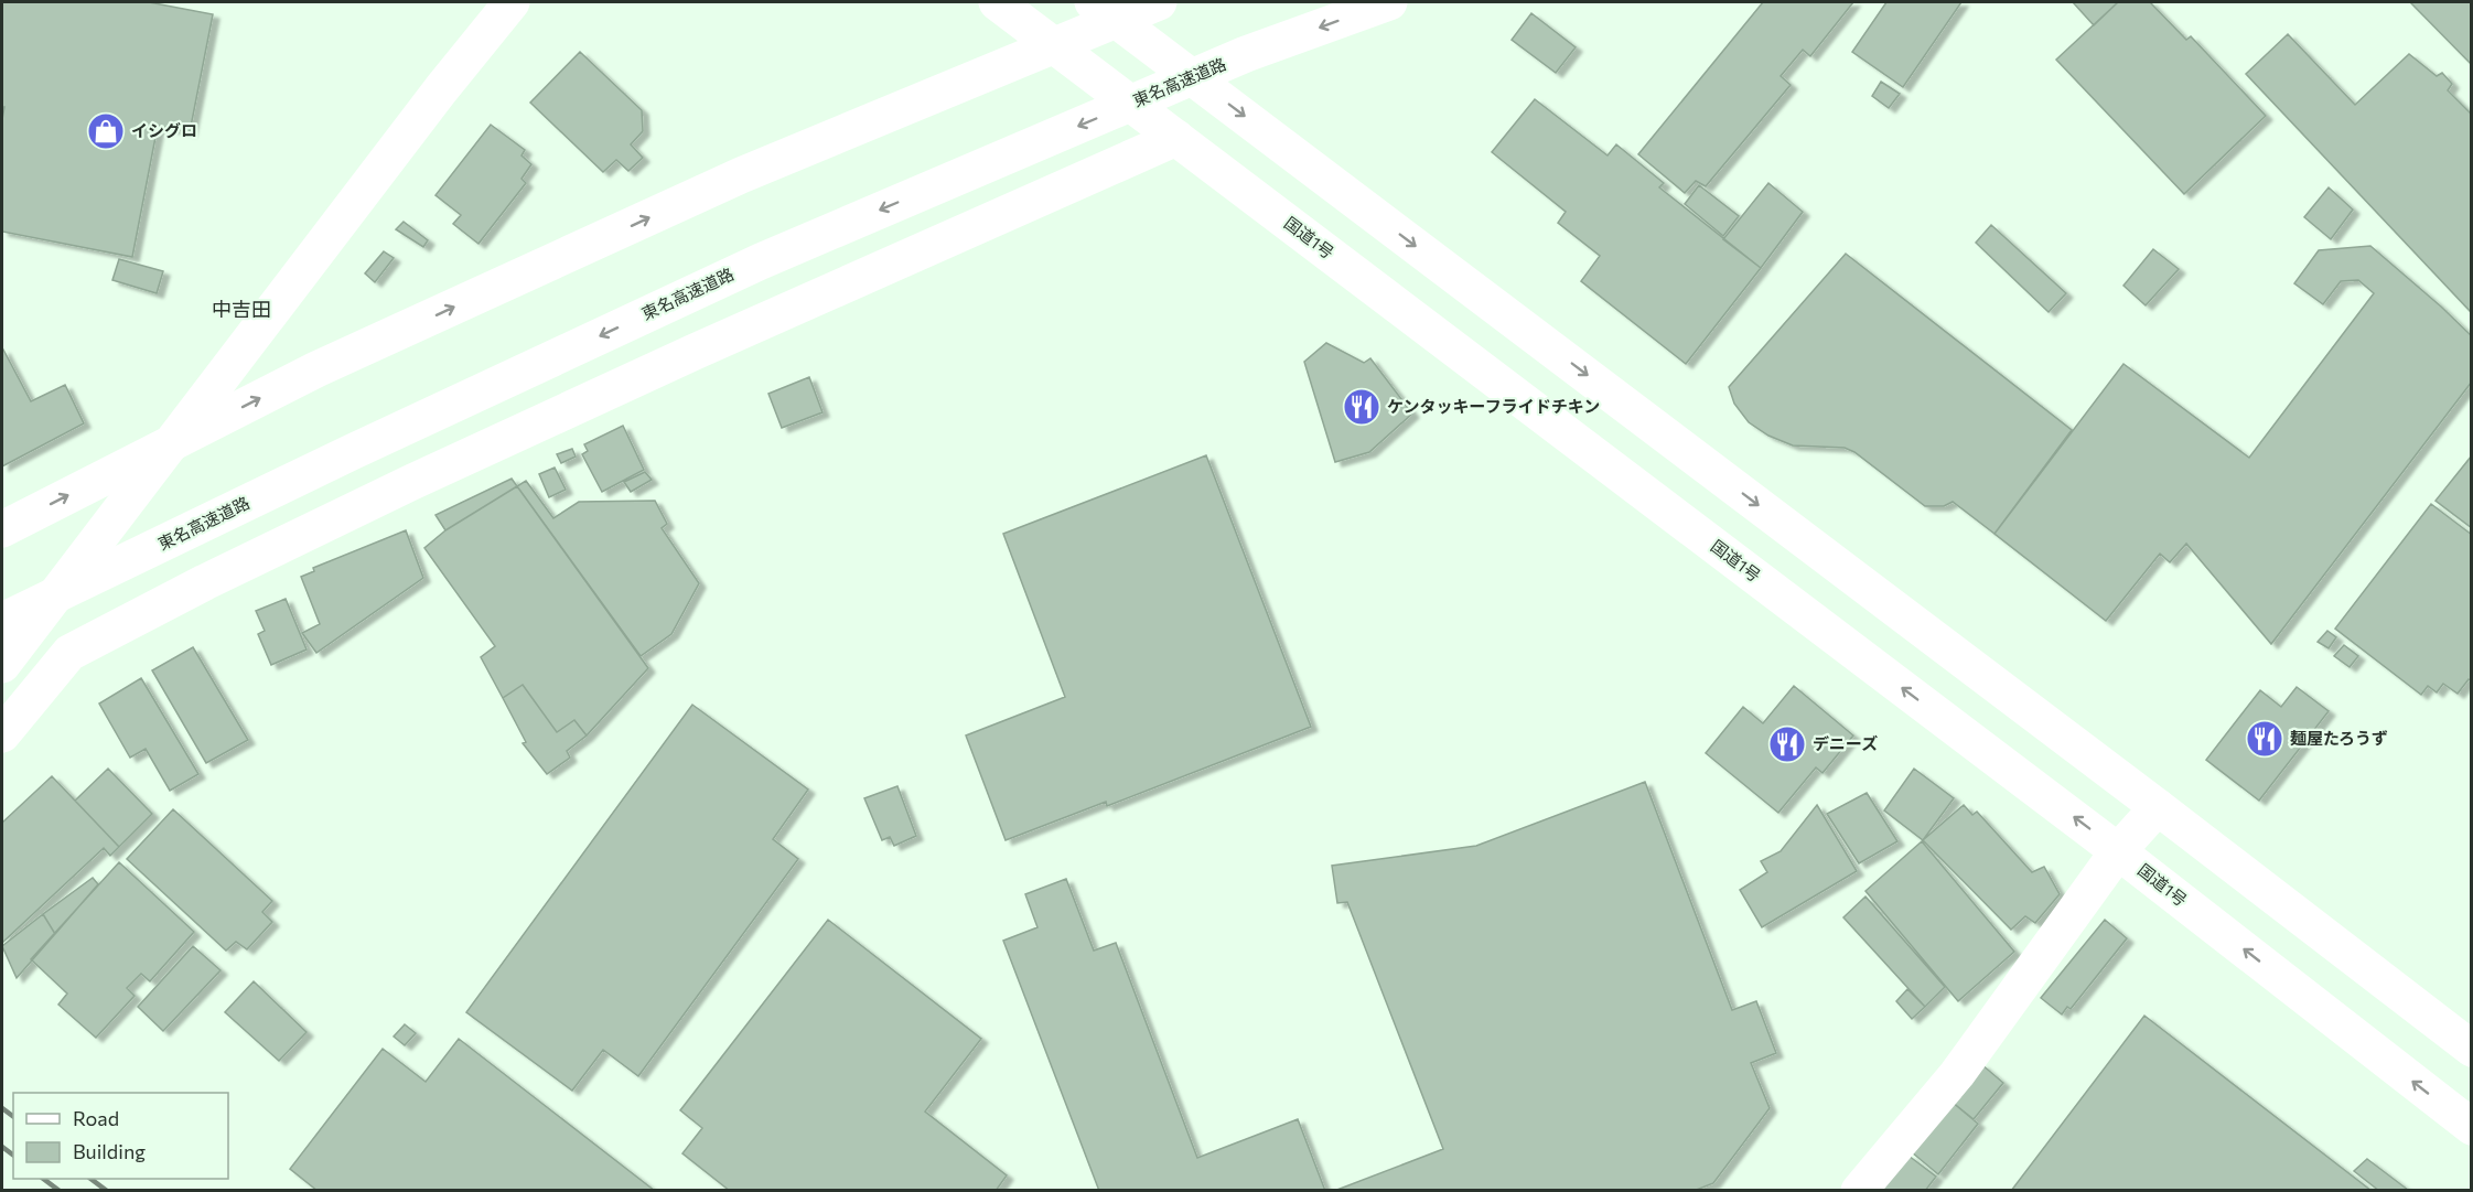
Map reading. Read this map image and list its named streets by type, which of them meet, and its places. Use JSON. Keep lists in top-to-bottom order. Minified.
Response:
{"streets":{"main road":["東名高速道路","国道1号"]},"districts":["中吉田"],"places":{"shop":["イシグロ"],"restaurant":["ケンタッキーフライドチキン","麺屋たろうず","デニーズ"]},"legend":["Road","Building"]}
